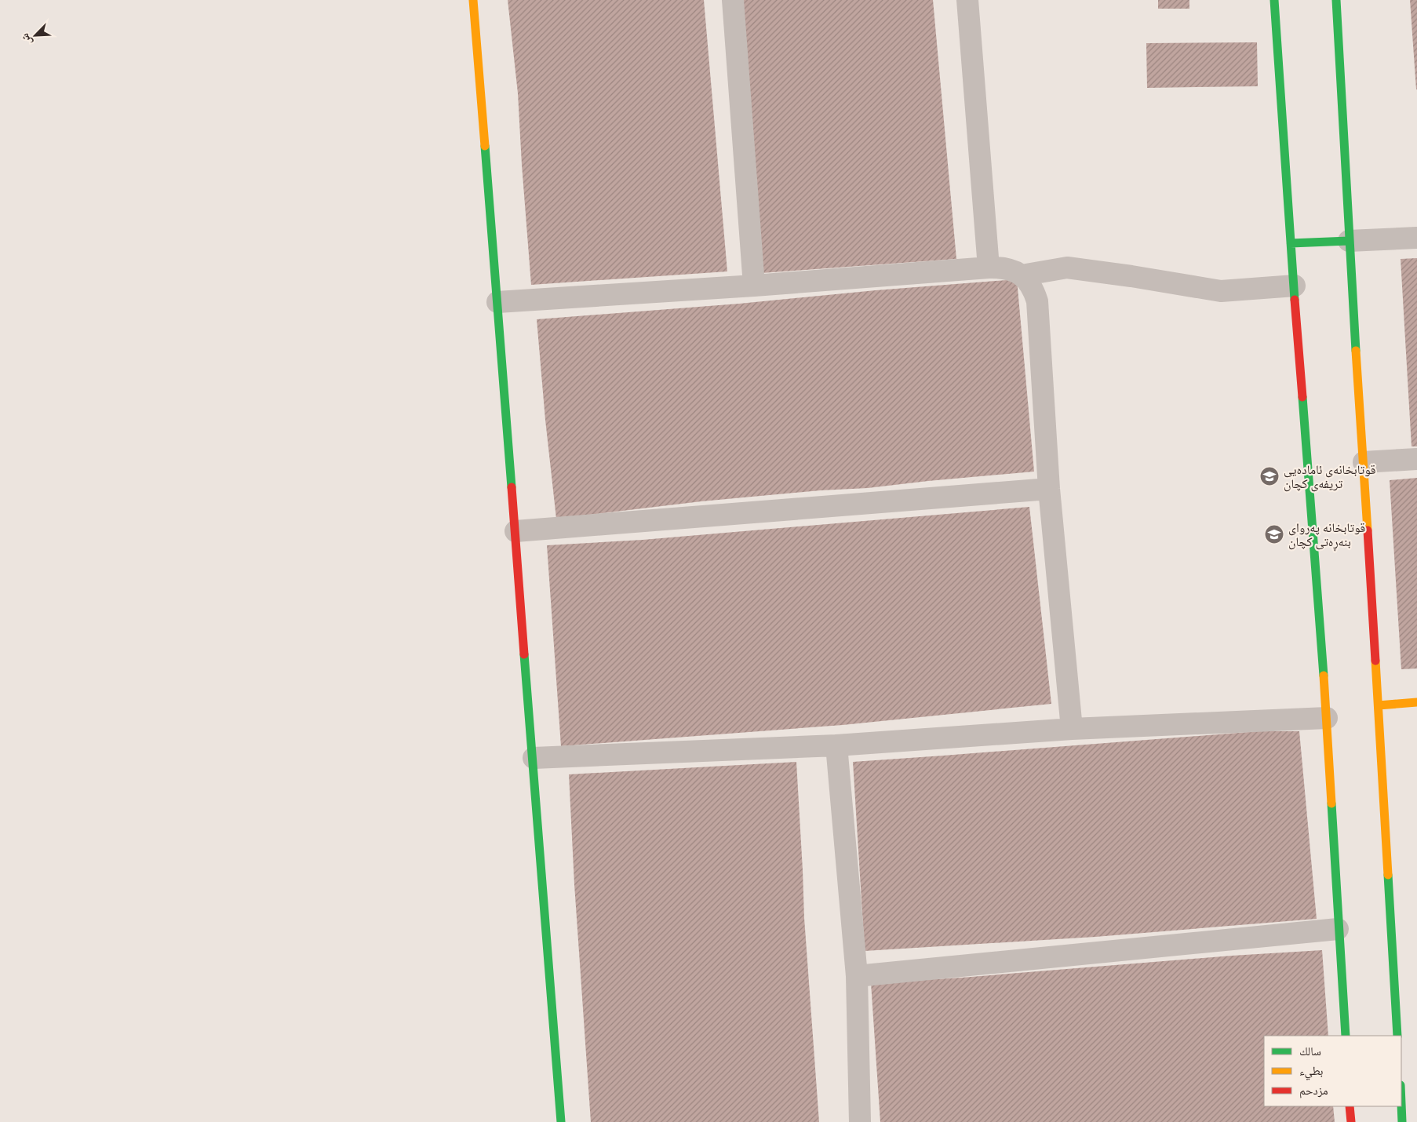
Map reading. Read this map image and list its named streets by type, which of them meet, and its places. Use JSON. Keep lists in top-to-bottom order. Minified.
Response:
{"places":{"school or university":["قوتابخانەی ئامادەیی تریفەی کچان","قوتابخانە پەروای بنەڕەتی کچان"]},"legend":["سالك","بطيء","مزدحم"],"north":"bottom left"}
